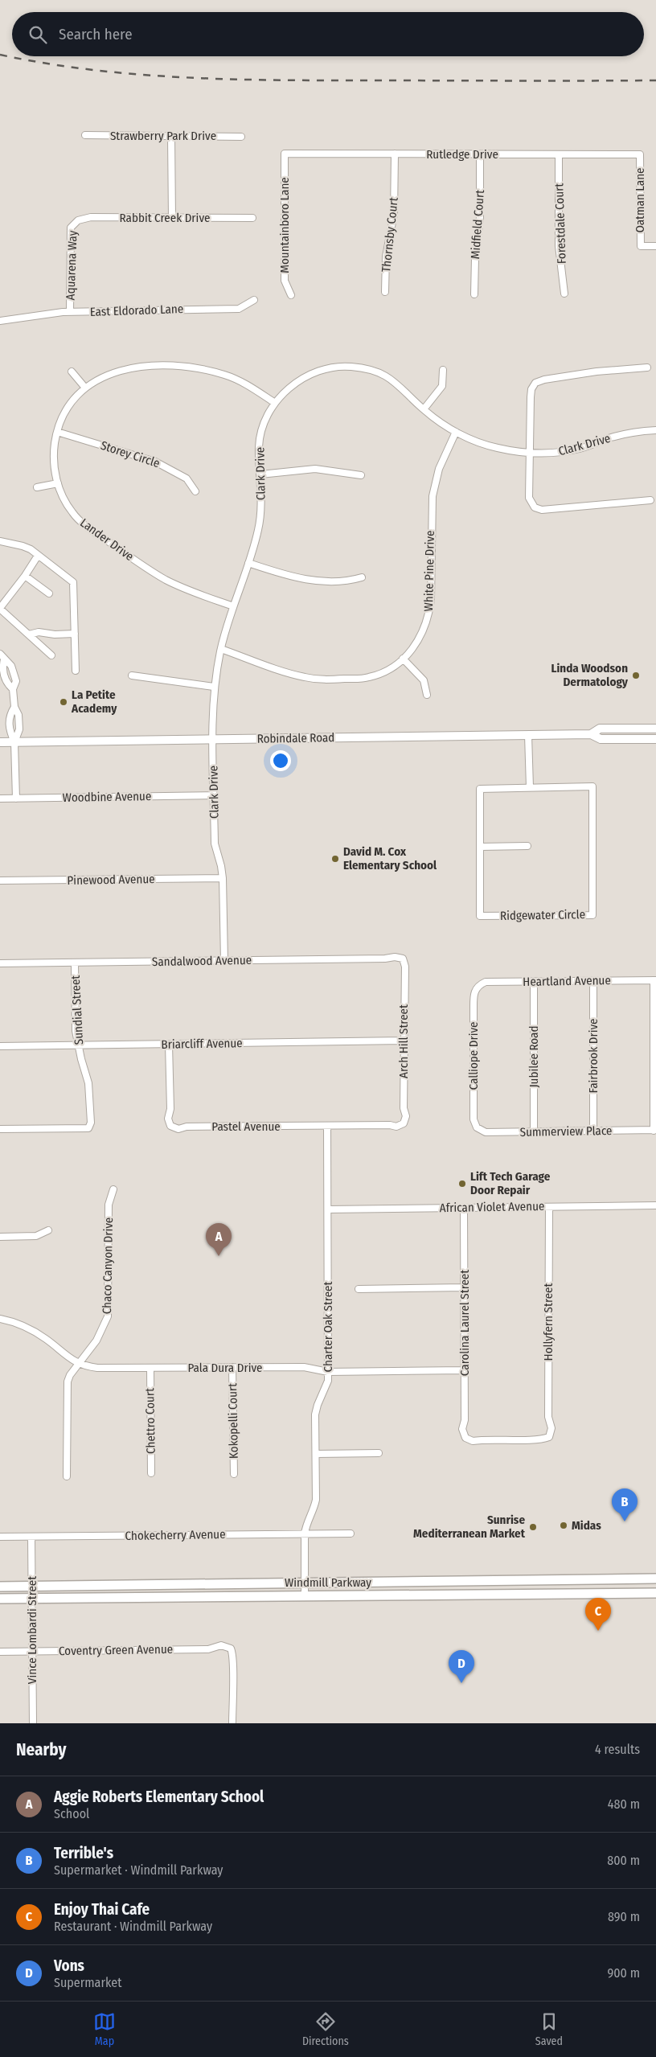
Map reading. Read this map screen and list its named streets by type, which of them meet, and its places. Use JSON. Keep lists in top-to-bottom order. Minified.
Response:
{"streets":{"main road":["Windmill Parkway"],"street":["Strawberry Park Drive","Rutledge Drive","Oatman Lane","Rabbit Creek Drive","Forestdale Court","Midfield Court","Mountainboro Lane","Thornsby Court","Aquarena Way","East Eldorado Lane","Clark Drive","Storey Circle","Lander Drive","White Pine Drive","Robindale Road","Woodbine Avenue","Pinewood Avenue","Ridgewater Circle","Sandalwood Avenue","Heartland Avenue","Sundial Street","Arch Hill Street","Briarcliff Avenue","Calliope Drive","Fairbrook Drive","Jubilee Road","Pastel Avenue","Summerview Place","African Violet Avenue","Chaco Canyon Drive","Hollyfern Street","Carolina Laurel Street","Charter Oak Street","Pala Dura Drive","Chettro Court","Kokopelli Court","Chokecherry Avenue","Vince Lombardi Street","Coventry Green Avenue"]},"crossings":[["Rutledge Drive","Oatman Lane"],["Rutledge Drive","Forestdale Court"],["Rutledge Drive","Midfield Court"],["Rutledge Drive","Mountainboro Lane"],["Rutledge Drive","Thornsby Court"],["Rabbit Creek Drive","Aquarena Way"],["Aquarena Way","East Eldorado Lane"],["Clark Drive","Lander Drive"],["Clark Drive","White Pine Drive"],["Clark Drive","Robindale Road"],["Clark Drive","Woodbine Avenue"],["Clark Drive","Pinewood Avenue"],["Clark Drive","Sandalwood Avenue"],["Storey Circle","Lander Drive"],["Sandalwood Avenue","Sundial Street"],["Sandalwood Avenue","Arch Hill Street"],["Heartland Avenue","Calliope Drive"],["Heartland Avenue","Fairbrook Drive"],["Heartland Avenue","Jubilee Road"],["Sundial Street","Briarcliff Avenue"],["Arch Hill Street","Briarcliff Avenue"],["Arch Hill Street","Pastel Avenue"],["Briarcliff Avenue","Pastel Avenue"],["Calliope Drive","Summerview Place"],["Fairbrook Drive","Summerview Place"],["Jubilee Road","Summerview Place"],["Pastel Avenue","Charter Oak Street"],["African Violet Avenue","Hollyfern Street"],["African Violet Avenue","Carolina Laurel Street"],["African Violet Avenue","Charter Oak Street"],["Chaco Canyon Drive","Pala Dura Drive"],["Hollyfern Street","Carolina Laurel Street"],["Carolina Laurel Street","Pala Dura Drive"],["Charter Oak Street","Pala Dura Drive"],["Charter Oak Street","Chokecherry Avenue"],["Charter Oak Street","Windmill Parkway"],["Pala Dura Drive","Chettro Court"],["Pala Dura Drive","Kokopelli Court"],["Chokecherry Avenue","Vince Lombardi Street"],["Windmill Parkway","Vince Lombardi Street"],["Vince Lombardi Street","Coventry Green Avenue"]],"places":["Linda Woodson Dermatology","La Petite Academy","David M. Cox Elementary School","Lift Tech Garage Door Repair","Midas","Sunrise Mediterranean Market"],"page":{"search":"Search here","pins":["A","B","C","D"],"heading":["Nearby","4 results"],"list":[{"mark":"A","name":"Aggie Roberts Elementary School","note":"School","value":"480 m"},{"mark":"B","name":"Terrible's","note":"Supermarket · Windmill Parkway","value":"800 m"},{"mark":"C","name":"Enjoy Thai Cafe","note":"Restaurant · Windmill Parkway","value":"890 m"},{"mark":"D","name":"Vons","note":"Supermarket","value":"900 m"}],"nav":["Map","Directions","Saved"]}}
